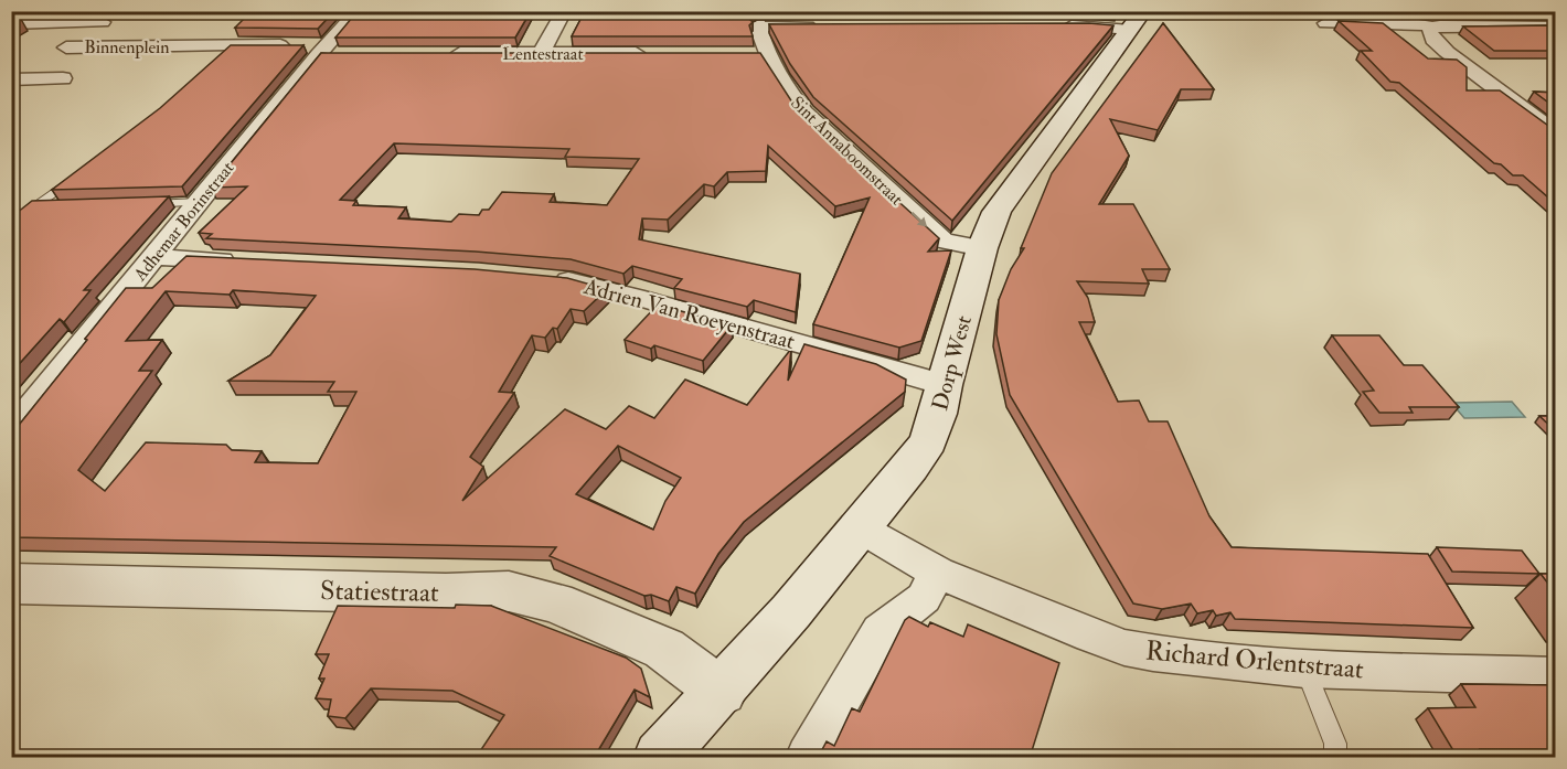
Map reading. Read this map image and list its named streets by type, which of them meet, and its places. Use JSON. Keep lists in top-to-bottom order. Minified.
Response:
{"streets":{"main road":["Dorp West","Statiestraat"],"street":["Binnenplein","Lentestraat","Sint Annaboomstraat","Adhemar Borinstraat","Adrien Van Roeyenstraat","Richard Orlentstraat"]},"crossings":[["Binnenplein","Adhemar Borinstraat"],["Sint Annaboomstraat","Dorp West"],["Adrien Van Roeyenstraat","Dorp West"],["Dorp West","Statiestraat"],["Dorp West","Richard Orlentstraat"]],"one_way":["Sint Annaboomstraat"]}
